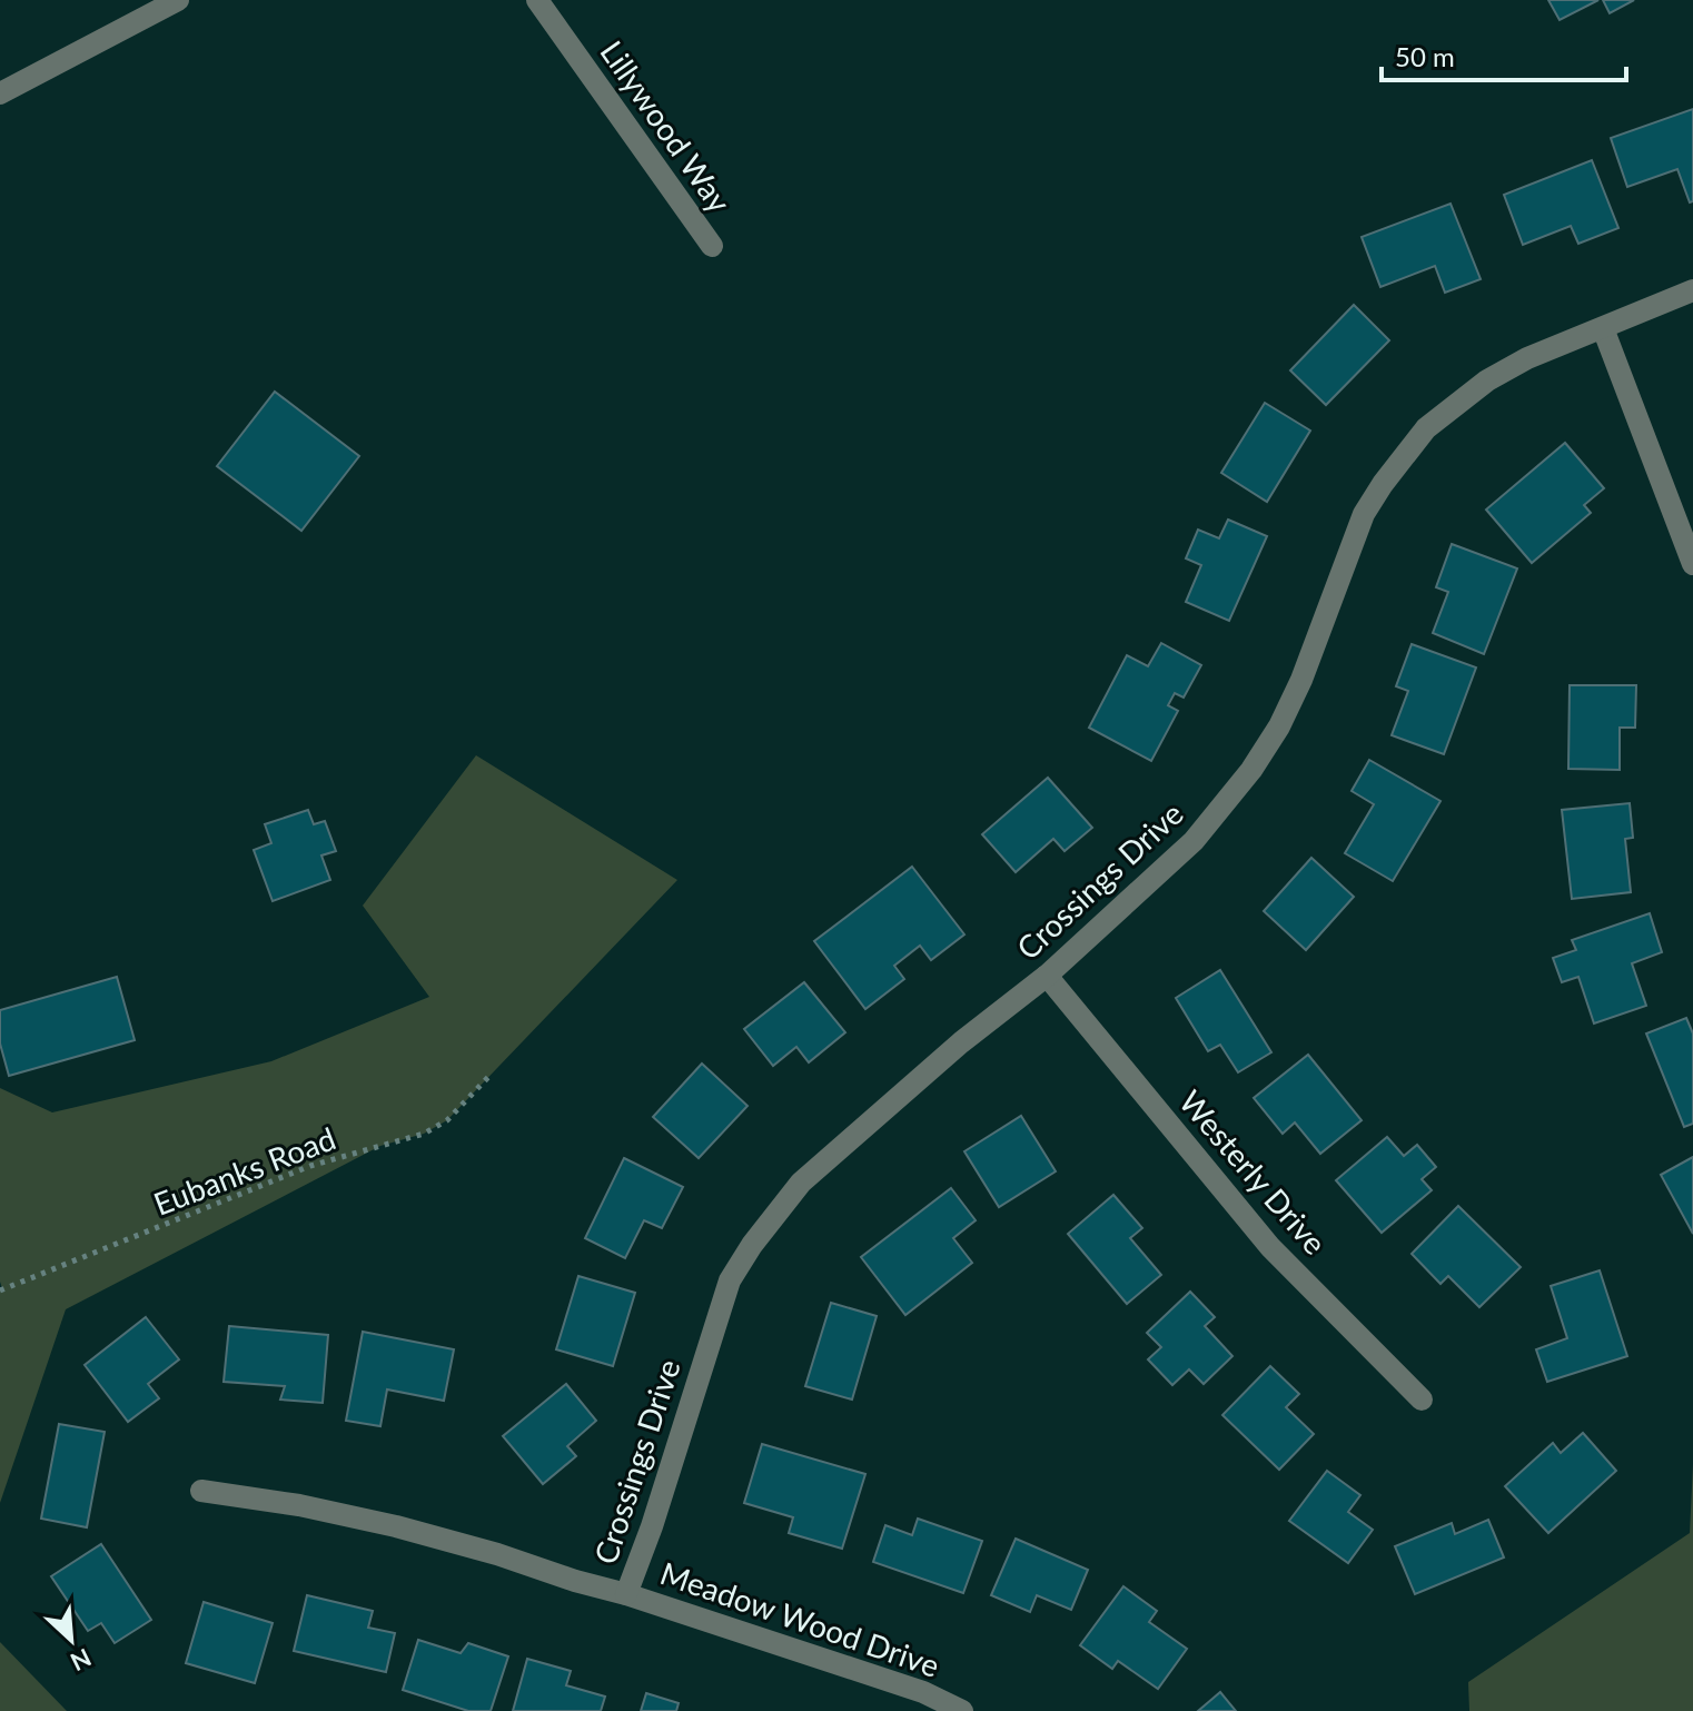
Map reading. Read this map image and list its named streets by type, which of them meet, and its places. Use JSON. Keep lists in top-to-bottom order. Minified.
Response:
{"streets":{"street":["Lillywood Way","Crossings Drive","Westerly Drive","Meadow Wood Drive"],"path":["Eubanks Road"]},"crossings":[["Crossings Drive","Westerly Drive"],["Crossings Drive","Meadow Wood Drive"]],"scale_bar":"50 m","north":"bottom right"}
